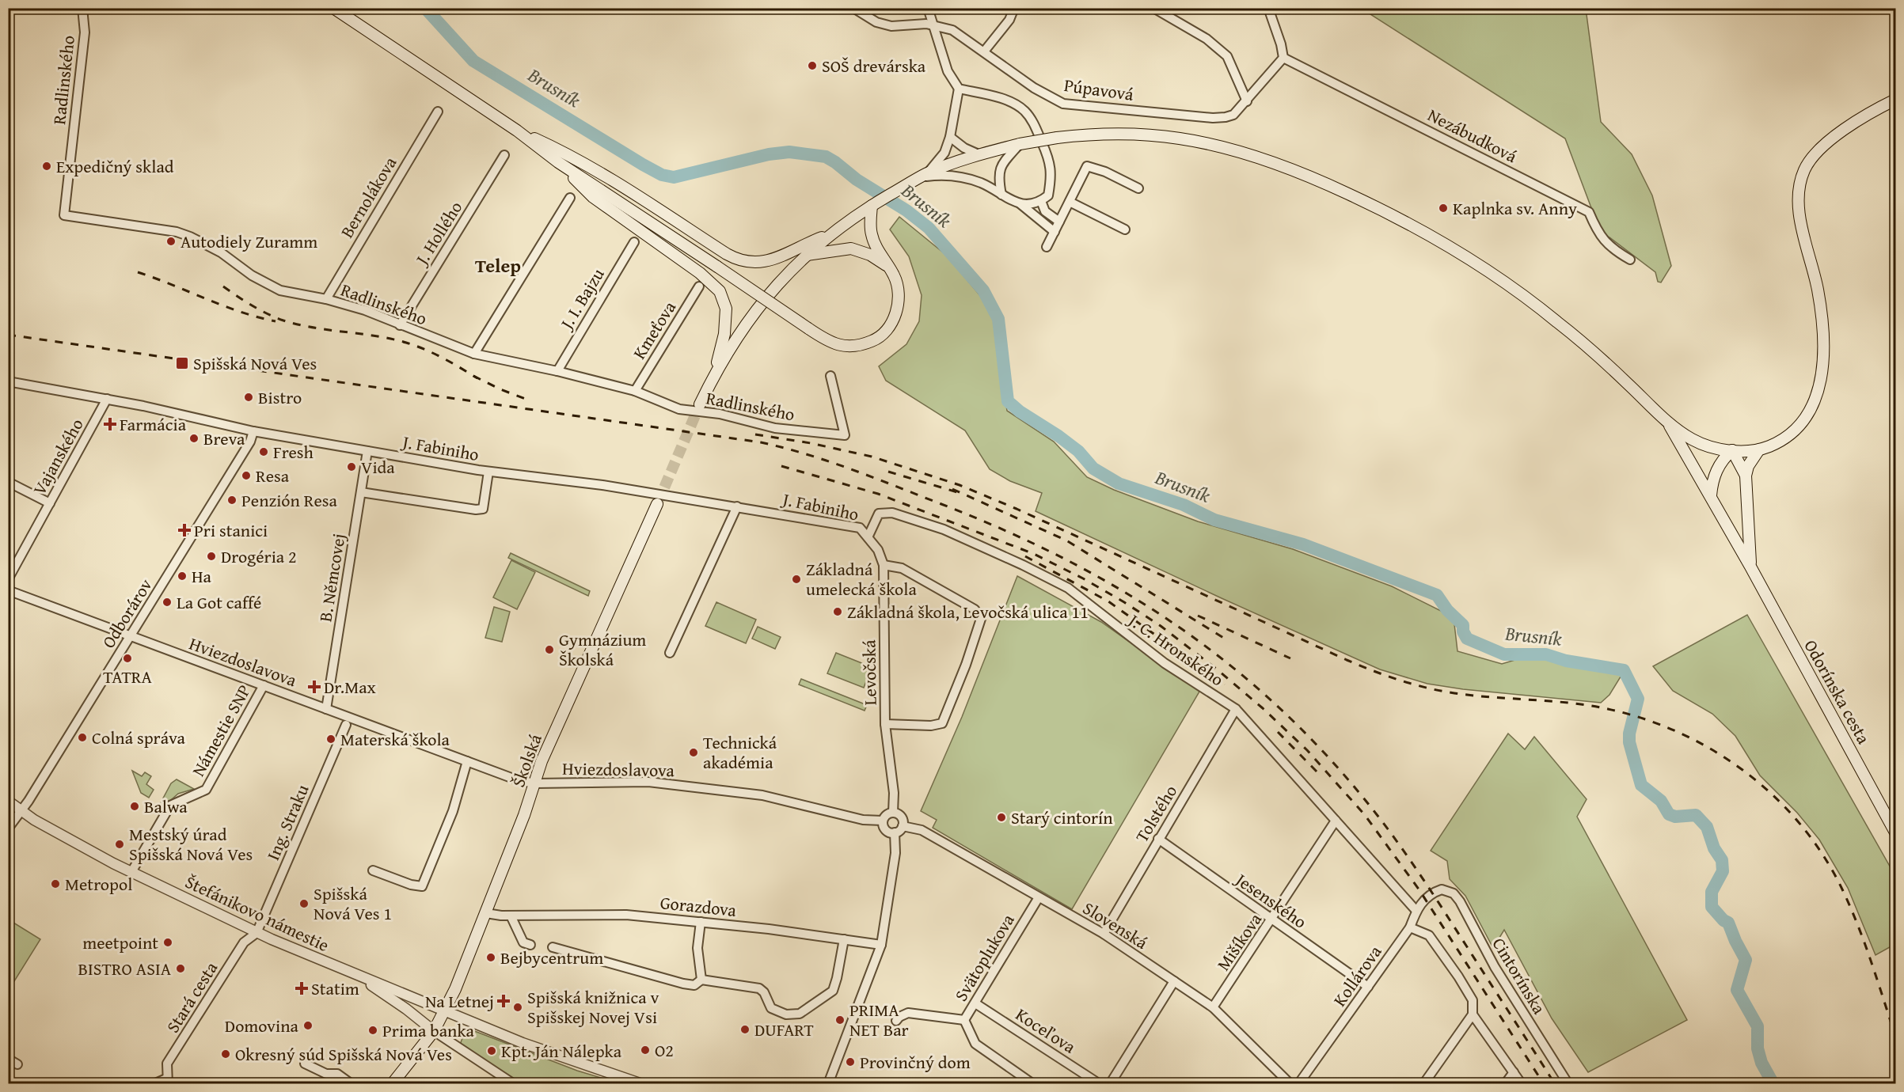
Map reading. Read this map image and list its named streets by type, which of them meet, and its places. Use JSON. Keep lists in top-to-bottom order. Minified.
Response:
{"streets":{"main road":["Odorínska cesta","Školská"],"street":["Radlinského","Púpavová","Nezábudková","Bernolákova","J. Hollého","J. I. Bajzu","Kmeťova","J. Fabiniho","Vajanského","B. Němcovej","Odborárov","J. C. Hronského","Hviezdoslavova","Levočská","Námestie SNP","Tolstého","Ing. Straku","Jesenského","Gorazdova","Štefánikovo námestie","Slovenská","Mišíkova","Svätoplukova","Kollárova","Cintorínska","Stará cesta","Koceľova"]},"crossings":[["Radlinského","Bernolákova"],["Radlinského","J. Hollého"],["Radlinského","J. I. Bajzu"],["Radlinského","Kmeťova"],["Púpavová","Nezábudková"],["J. Fabiniho","Vajanského"],["J. Fabiniho","B. Němcovej"],["J. Fabiniho","Odborárov"],["J. Fabiniho","J. C. Hronského"],["J. Fabiniho","Levočská"],["B. Němcovej","Hviezdoslavova"],["Odborárov","Hviezdoslavova"],["Odborárov","Štefánikovo námestie"],["J. C. Hronského","Levočská"],["J. C. Hronského","Tolstého"],["J. C. Hronského","Mišíkova"],["J. C. Hronského","Kollárova"],["Hviezdoslavova","Levočská"],["Hviezdoslavova","Námestie SNP"],["Hviezdoslavova","Školská"],["Hviezdoslavova","Slovenská"],["Levočská","Slovenská"],["Námestie SNP","Štefánikovo námestie"],["Školská","Gorazdova"],["Školská","Štefánikovo námestie"],["Tolstého","Jesenského"],["Tolstého","Slovenská"],["Ing. Straku","Štefánikovo námestie"],["Ing. Straku","Stará cesta"],["Jesenského","Mišíkova"],["Jesenského","Kollárova"],["Štefánikovo námestie","Stará cesta"],["Slovenská","Mišíkova"],["Slovenská","Svätoplukova"],["Svätoplukova","Koceľova"],["Kollárova","Cintorínska"]],"districts":["Telep"],"water":["Brusník"],"places":{"other":["SOŠ drevárska","Expedičný sklad","Kaplnka sv. Anny","Autodiely Zuramm","Bistro","Breva","Fresh","Vida","Resa","Penzión Resa","Drogéria 2","Ha","Základná umelecká škola","La Got caffé","Základná škola, Levočská ulica 11","Gymnázium Školská","TATRA","Colná správa","Materská škola","Technická akadémia","Balwa","Starý cintorín","Mestský úrad Spišská Nová Ves","Metropol","Spišská Nová Ves 1","meetpoint","Bejbycentrum","BISTRO ASIA","Spišská knižnica v Spišskej Novej Vsi","PRIMA NET Bar","Domovina","DUFART","Prima banka","O2","Kpt. Ján Nálepka","Okresný súd Spišská Nová Ves","Provinčný dom"],"transit":["Spišská Nová Ves"],"health":["Farmácia","Pri stanici","Dr.Max","Statim","Na Letnej"]}}
